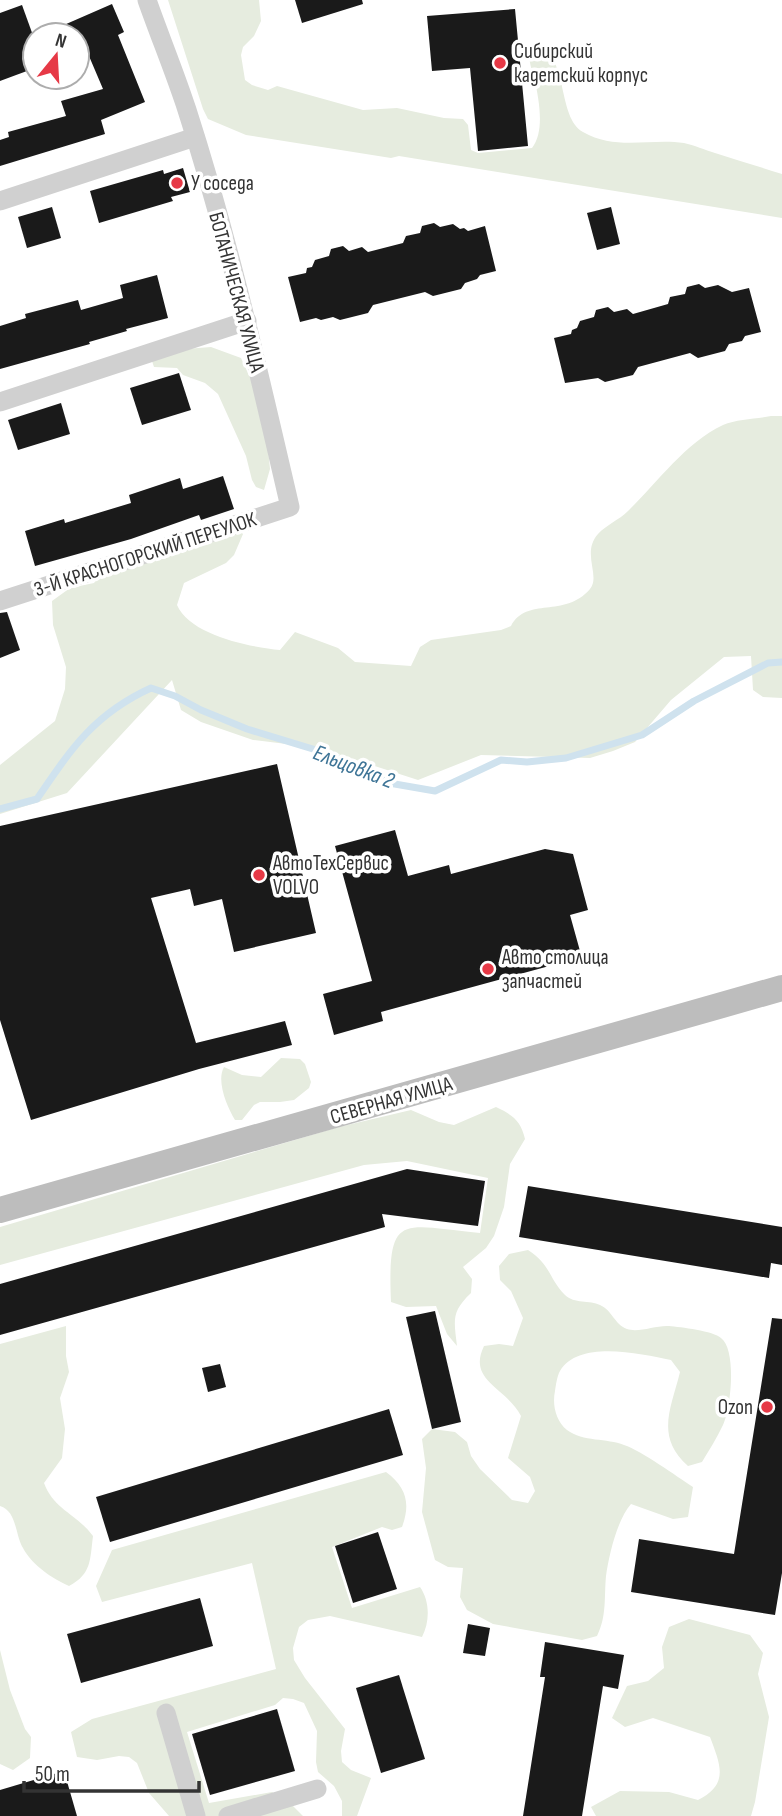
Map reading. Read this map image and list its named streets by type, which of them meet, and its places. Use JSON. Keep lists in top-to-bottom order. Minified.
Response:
{"streets":{"street":["БОТАНИЧЕСКАЯ УЛИЦА","3-Й КРАСНОГОРСКИЙ ПЕРЕУЛОК","СЕВЕРНАЯ УЛИЦА"]},"crossings":[["БОТАНИЧЕСКАЯ УЛИЦА","3-Й КРАСНОГОРСКИЙ ПЕРЕУЛОК"]],"water":["Ельцовка 2"],"places":["Сибирский кадетский корпус","У соседа","АвтоТехСервис VOLVO","Авто столица запчастей","Ozon"],"scale_bar":"50 m","north":"top"}
